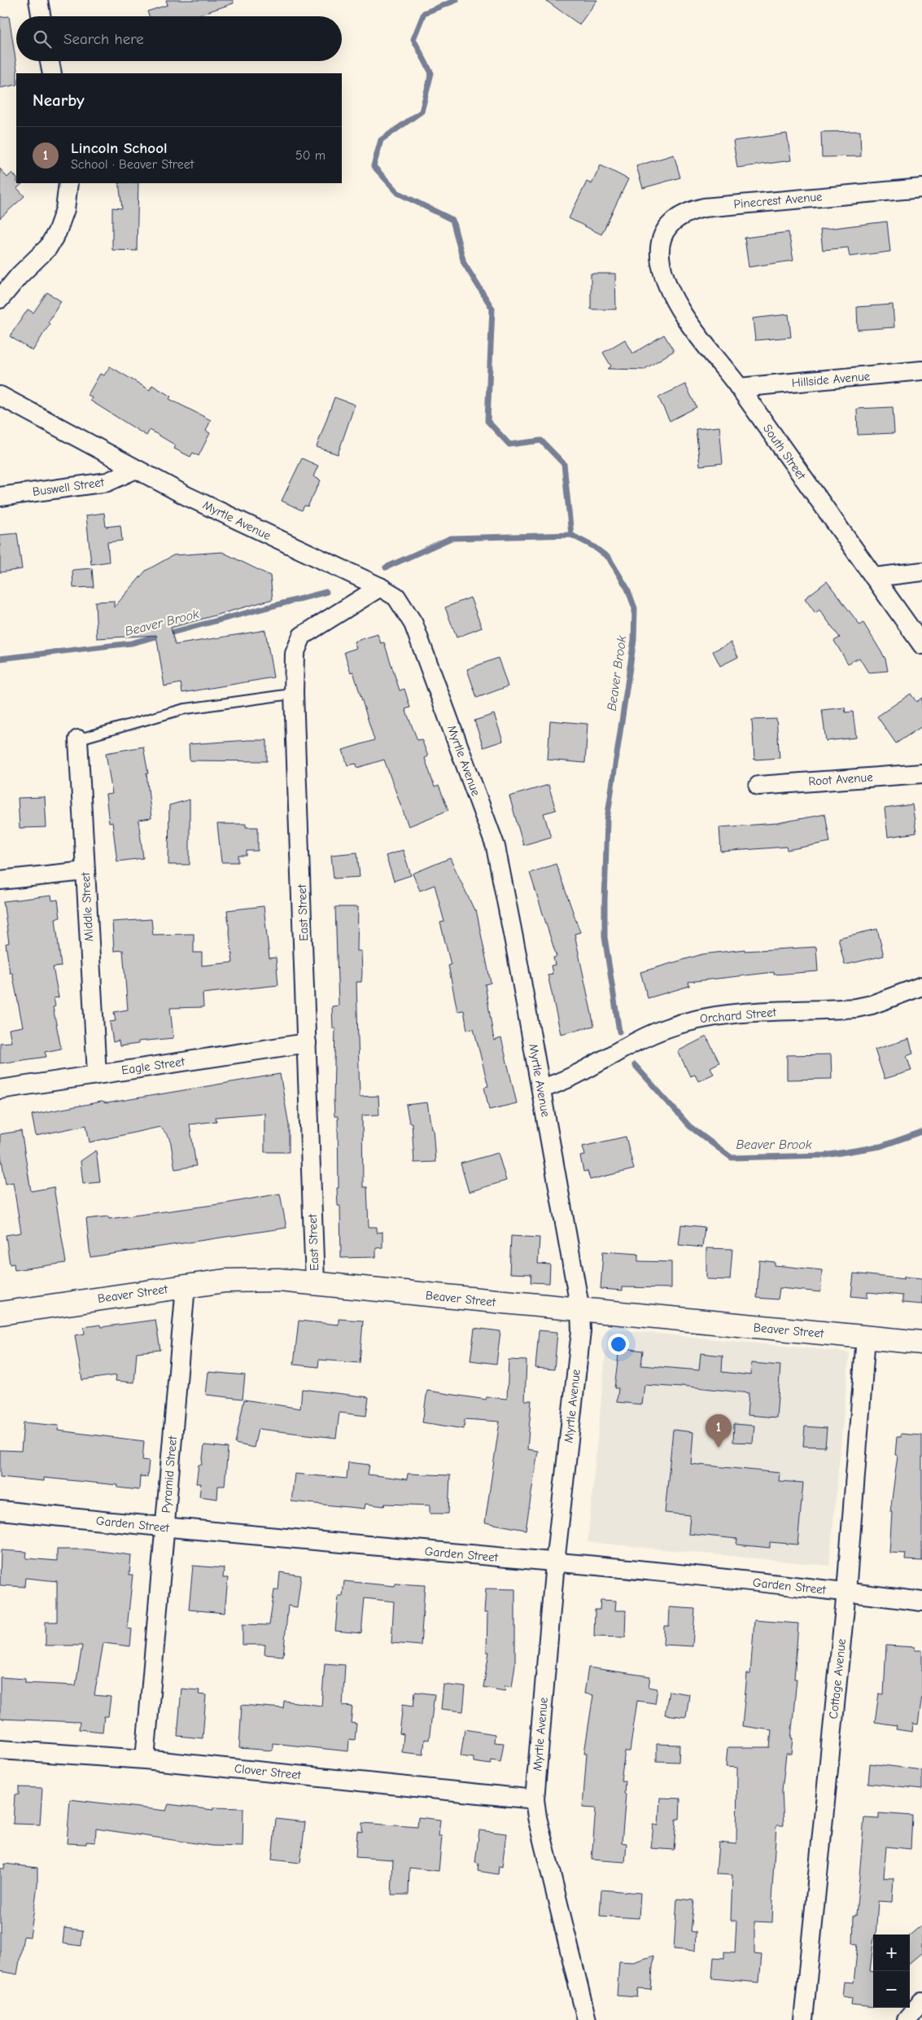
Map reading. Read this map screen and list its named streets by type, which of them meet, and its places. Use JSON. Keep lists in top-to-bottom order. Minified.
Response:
{"streets":{"street":["Pinecrest Avenue","Hillside Avenue","South Street","Buswell Street","Myrtle Avenue","Root Avenue","Middle Street","East Street","Orchard Street","Eagle Street","Beaver Street","Pyramid Street","Garden Street","Cottage Avenue","Clover Street"]},"crossings":[["Pinecrest Avenue","South Street"],["Hillside Avenue","South Street"],["Buswell Street","Myrtle Avenue"],["Myrtle Avenue","East Street"],["Myrtle Avenue","Orchard Street"],["Myrtle Avenue","Beaver Street"],["Myrtle Avenue","Garden Street"],["Myrtle Avenue","Clover Street"],["Middle Street","Eagle Street"],["East Street","Eagle Street"],["East Street","Beaver Street"],["Beaver Street","Pyramid Street"],["Beaver Street","Cottage Avenue"],["Pyramid Street","Garden Street"],["Pyramid Street","Clover Street"],["Garden Street","Cottage Avenue"]],"water":["Beaver Brook"],"page":{"search":"Search here","heading":"Nearby","list":[{"mark":"1","name":"Lincoln School","note":"School · Beaver Street","value":"50 m"}],"pins":"1","map_buttons":["+","−"]}}
